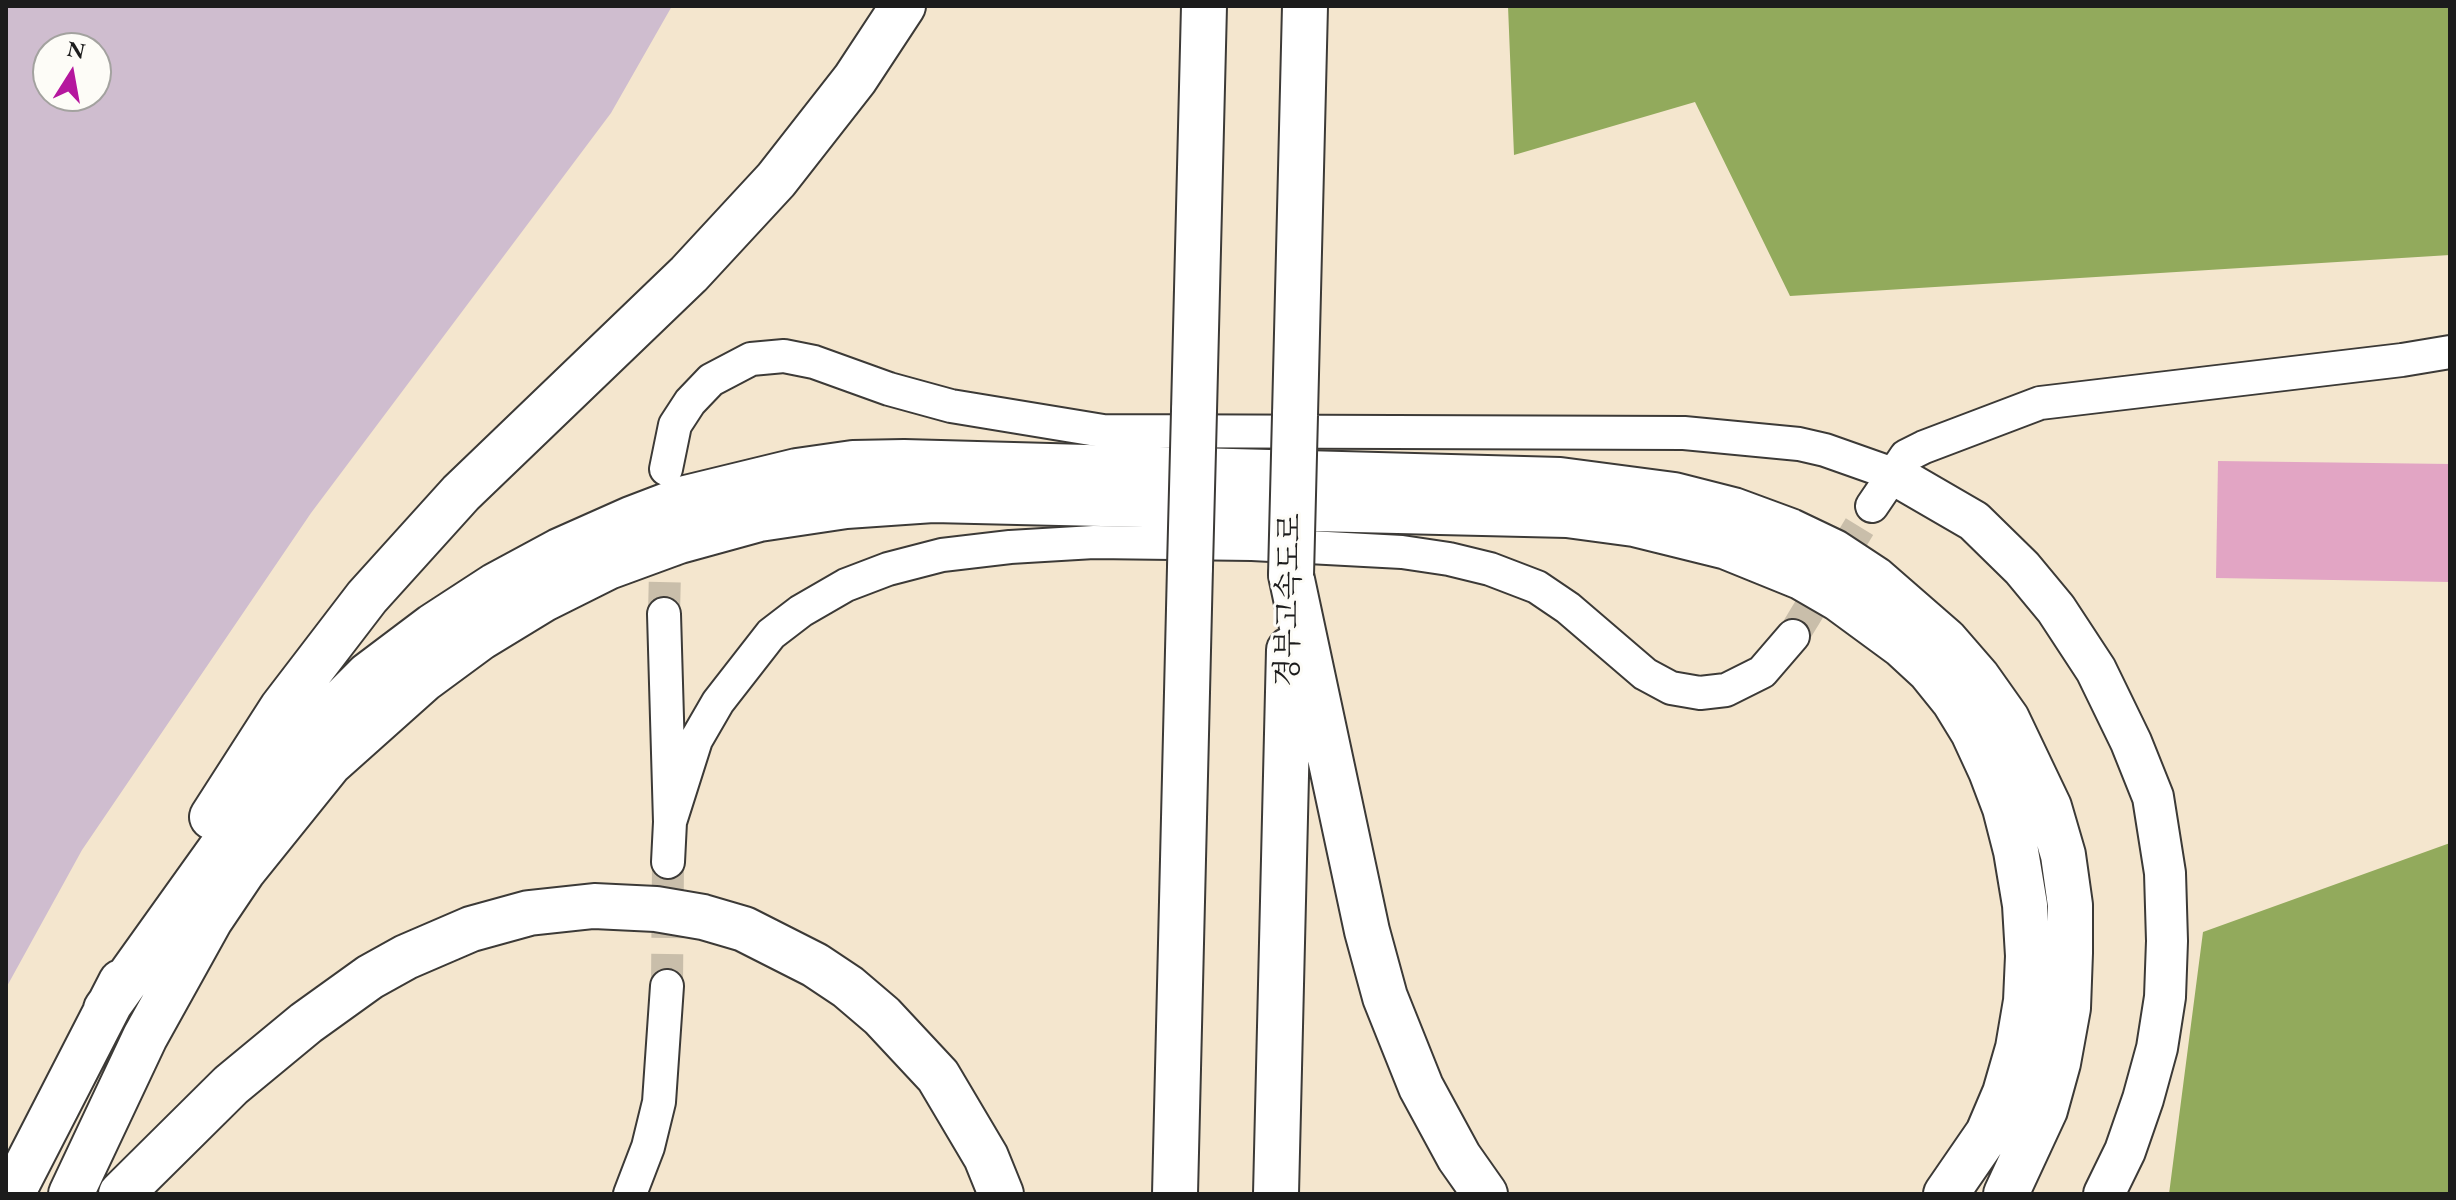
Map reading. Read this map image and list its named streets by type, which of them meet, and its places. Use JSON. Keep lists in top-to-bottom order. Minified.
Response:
{"streets":{"highway":["경부고속도로"]},"north":"top"}
